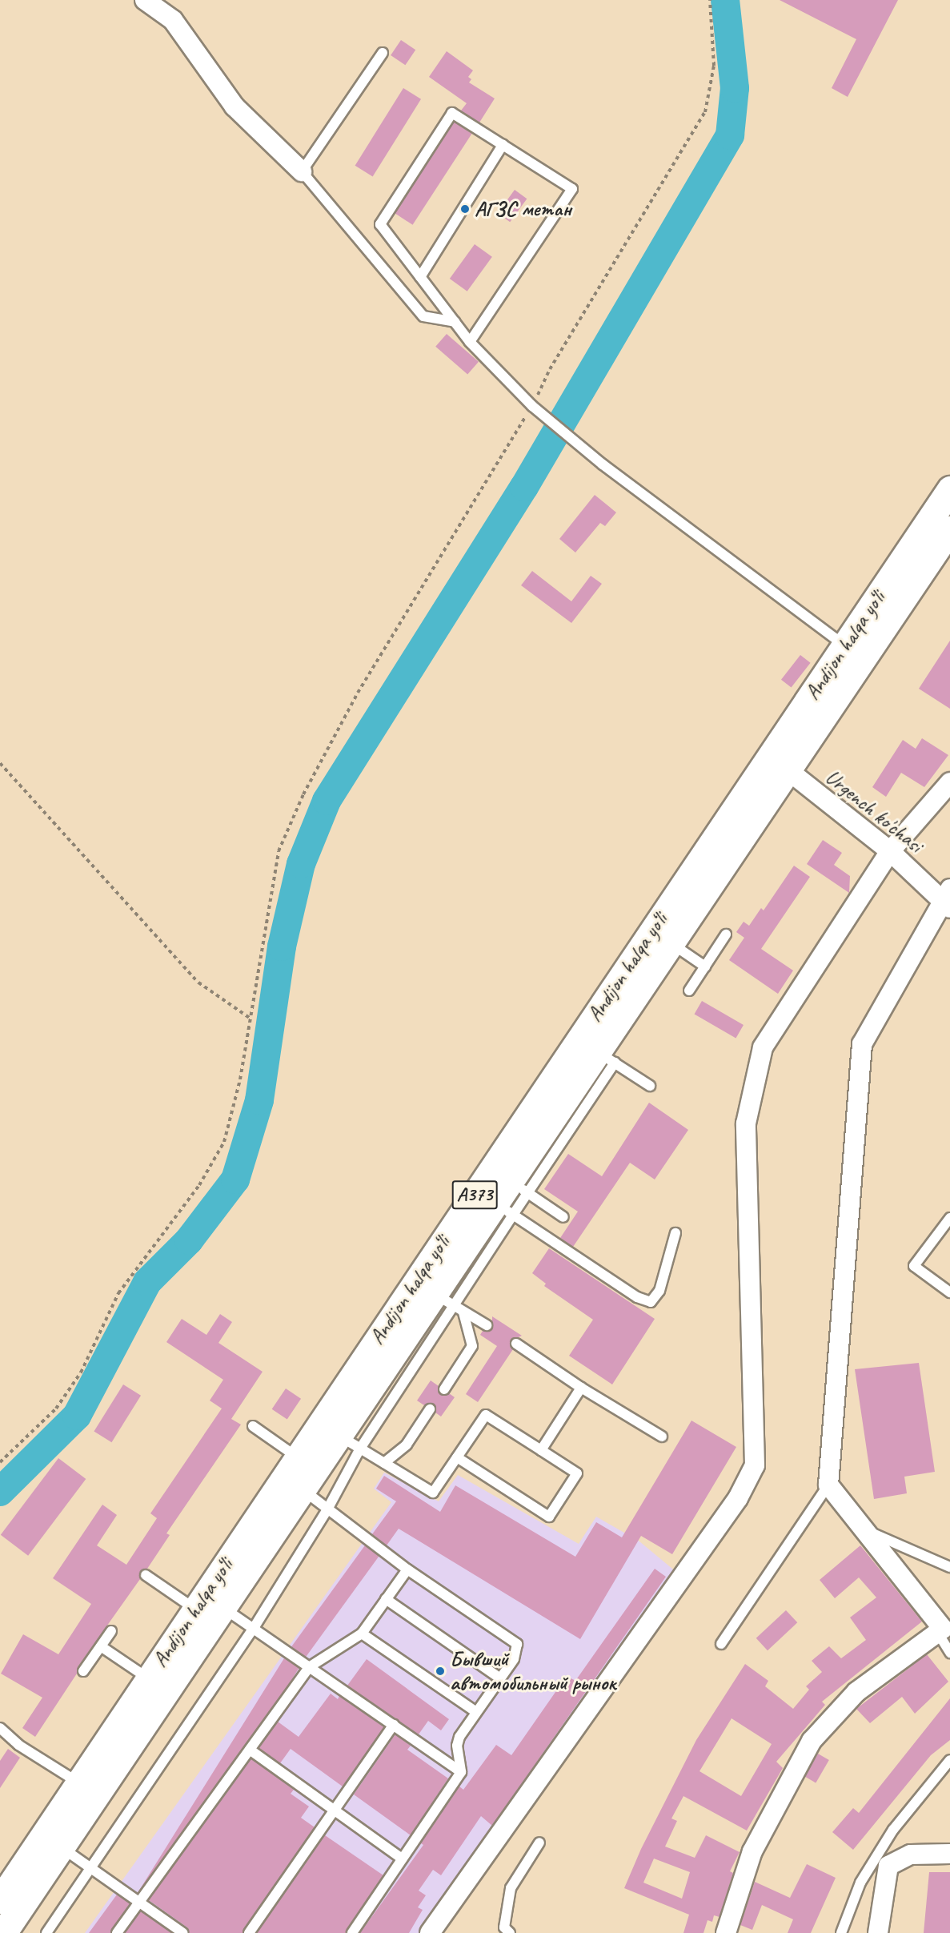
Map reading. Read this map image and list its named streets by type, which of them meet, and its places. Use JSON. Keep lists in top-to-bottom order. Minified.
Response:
{"streets":{"highway":["Andijon halqa yo‘li","A373"],"street":["Urgench ko'chasi"]},"crossings":[["Andijon halqa yo‘li","Urgench ko'chasi"]],"places":["АГЗС метан","Бывший автомобильный рынок"]}
